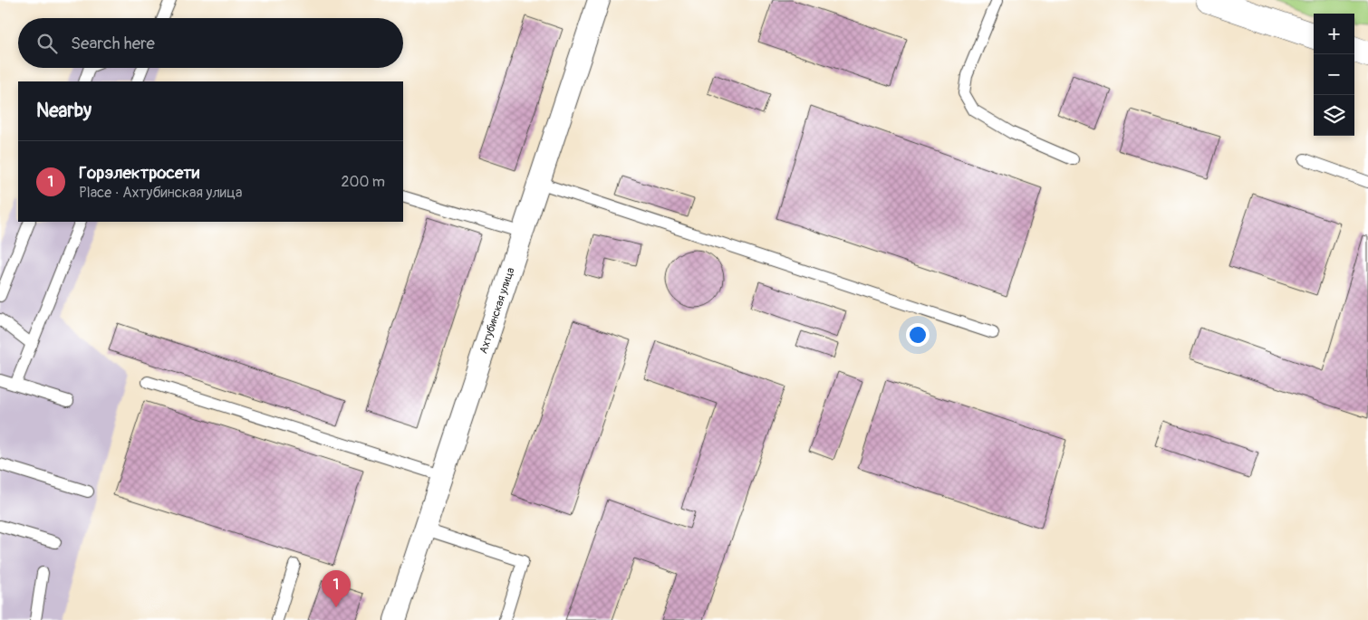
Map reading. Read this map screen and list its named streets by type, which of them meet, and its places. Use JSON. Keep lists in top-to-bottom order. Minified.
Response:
{"streets":{"street":["Ахтубинская улица"]},"page":{"map_buttons":["+","−"],"search":"Search here","heading":"Nearby","list":[{"mark":"1","name":"Горэлектросети","note":"Place · Ахтубинская улица","value":"200 m"}],"pins":"1"}}
